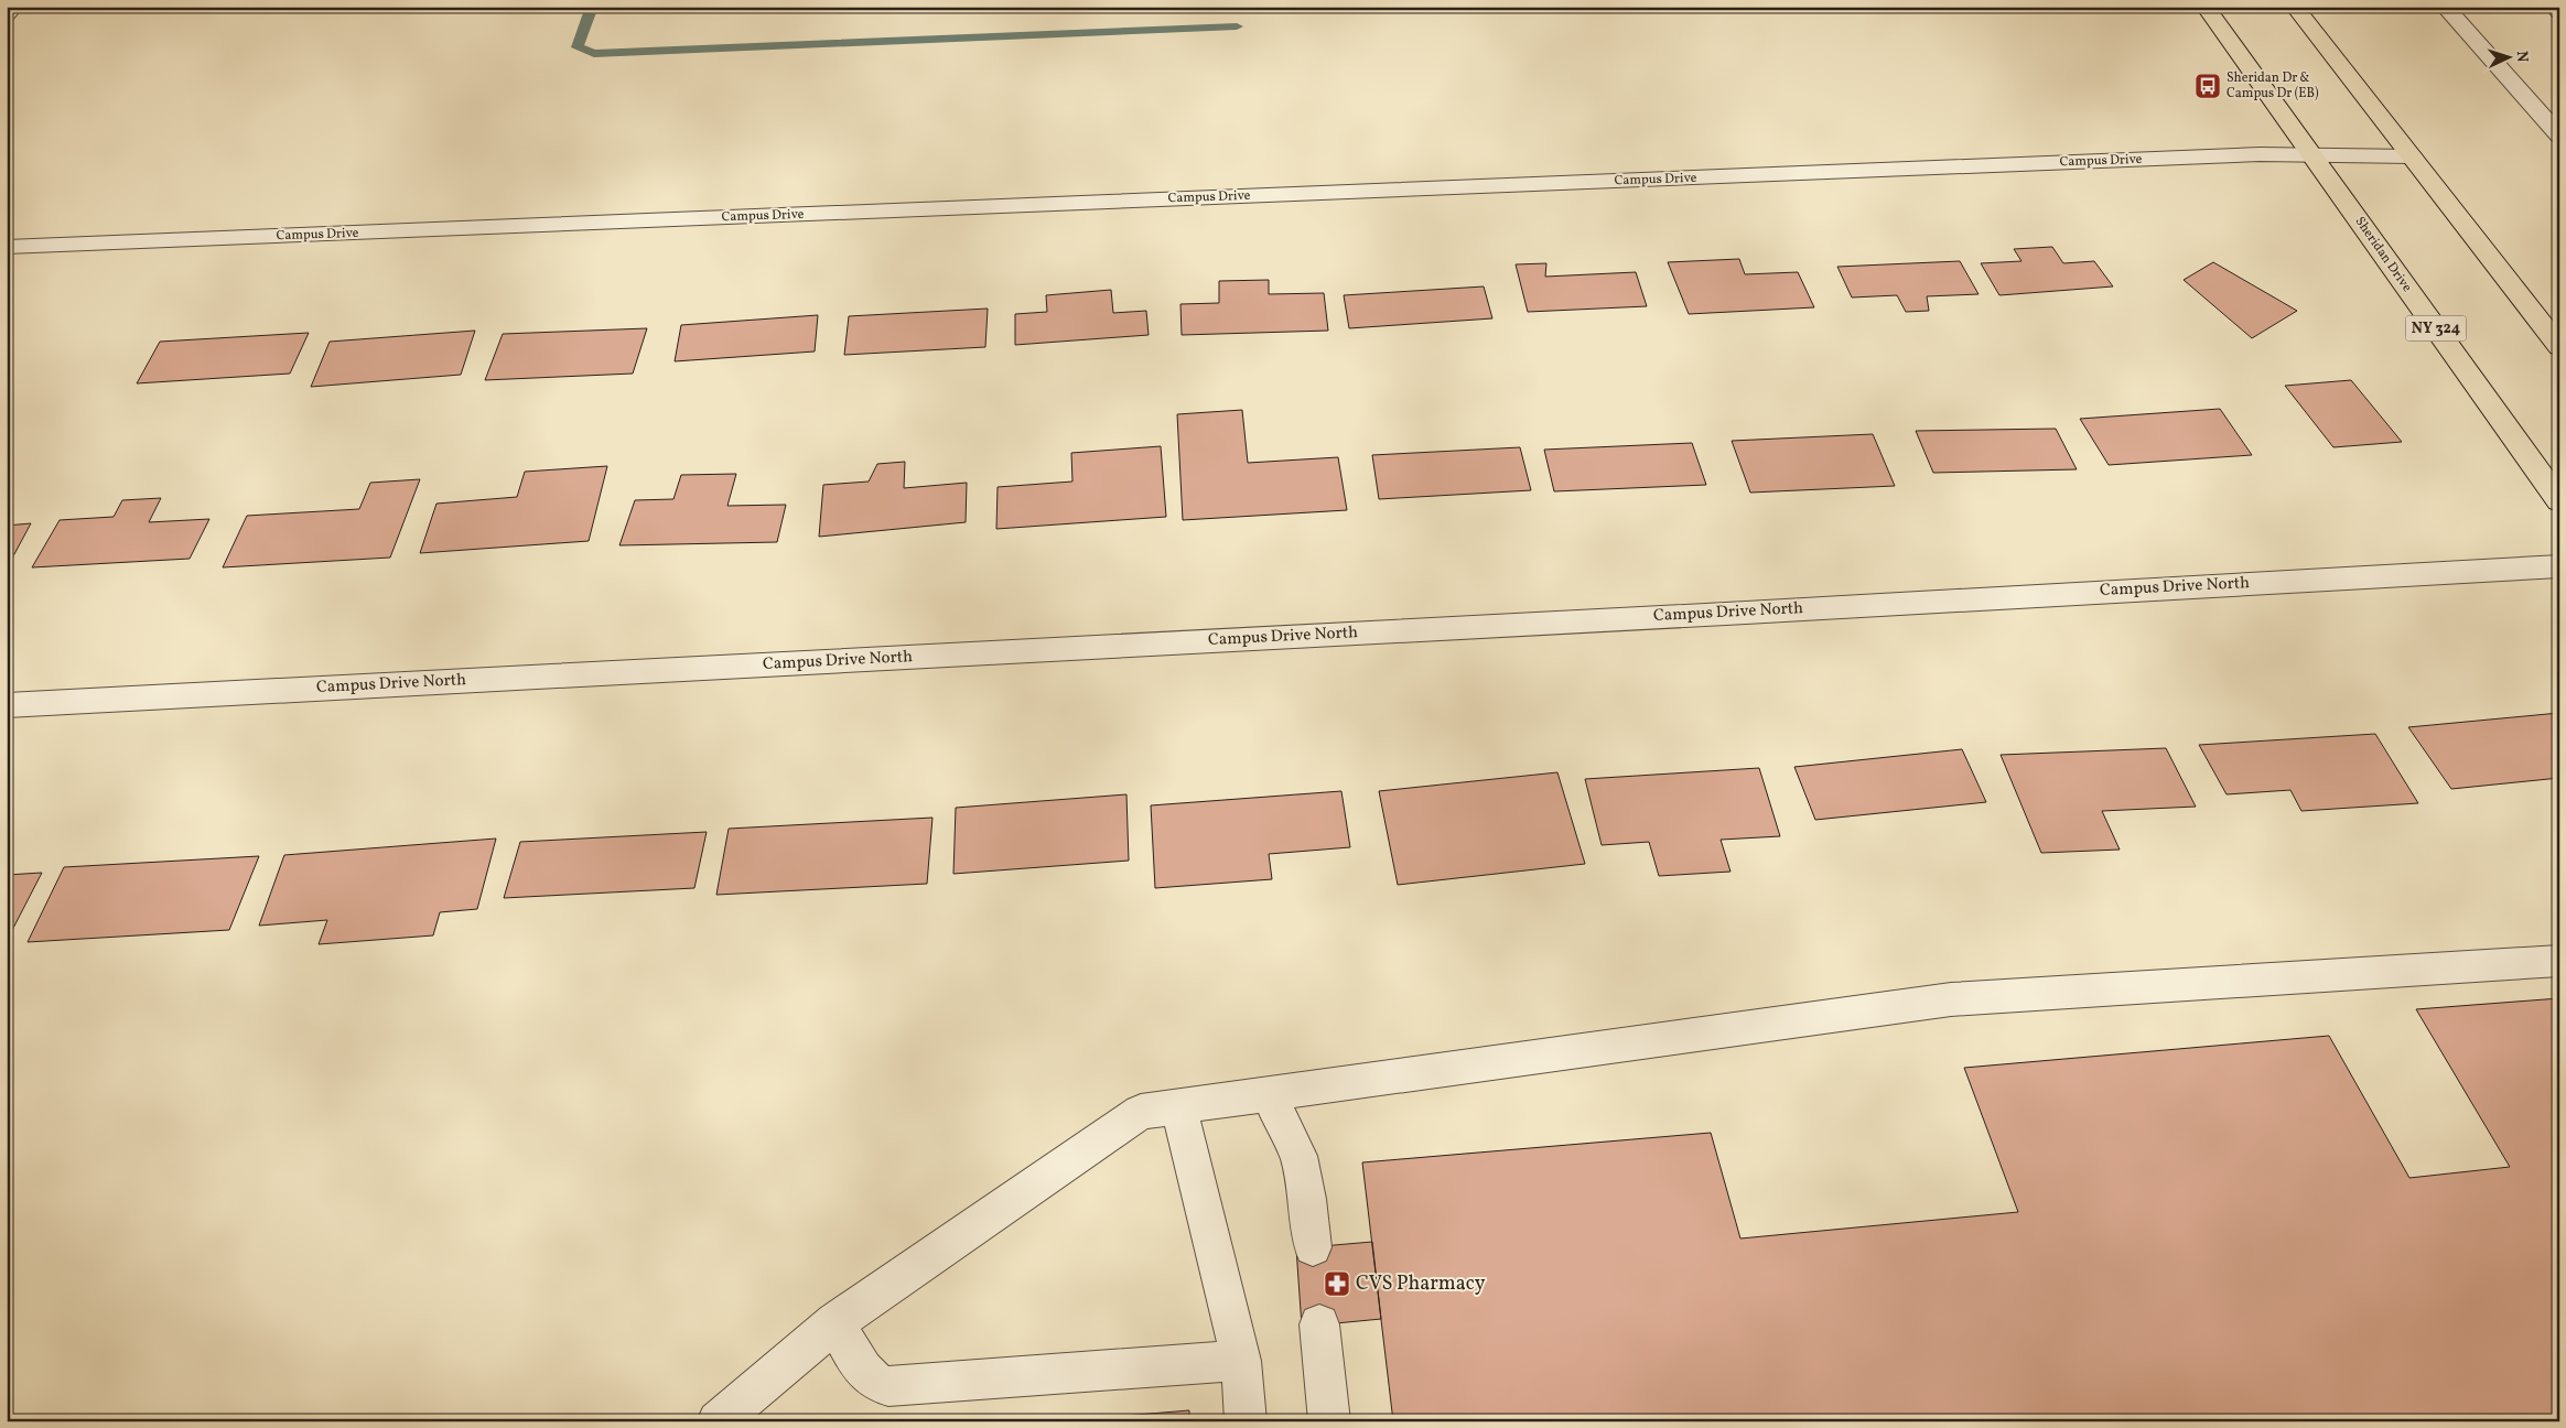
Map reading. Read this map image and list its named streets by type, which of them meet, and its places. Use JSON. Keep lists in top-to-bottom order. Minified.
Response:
{"streets":{"main road":["Sheridan Drive","NY 324"],"street":["Campus Drive","Campus Drive North"]},"crossings":[["Campus Drive","Sheridan Drive"]],"places":{"bus stop":["Sheridan Dr & Campus Dr (EB)"],"pharmacy":["CVS Pharmacy"]},"north":"right"}
